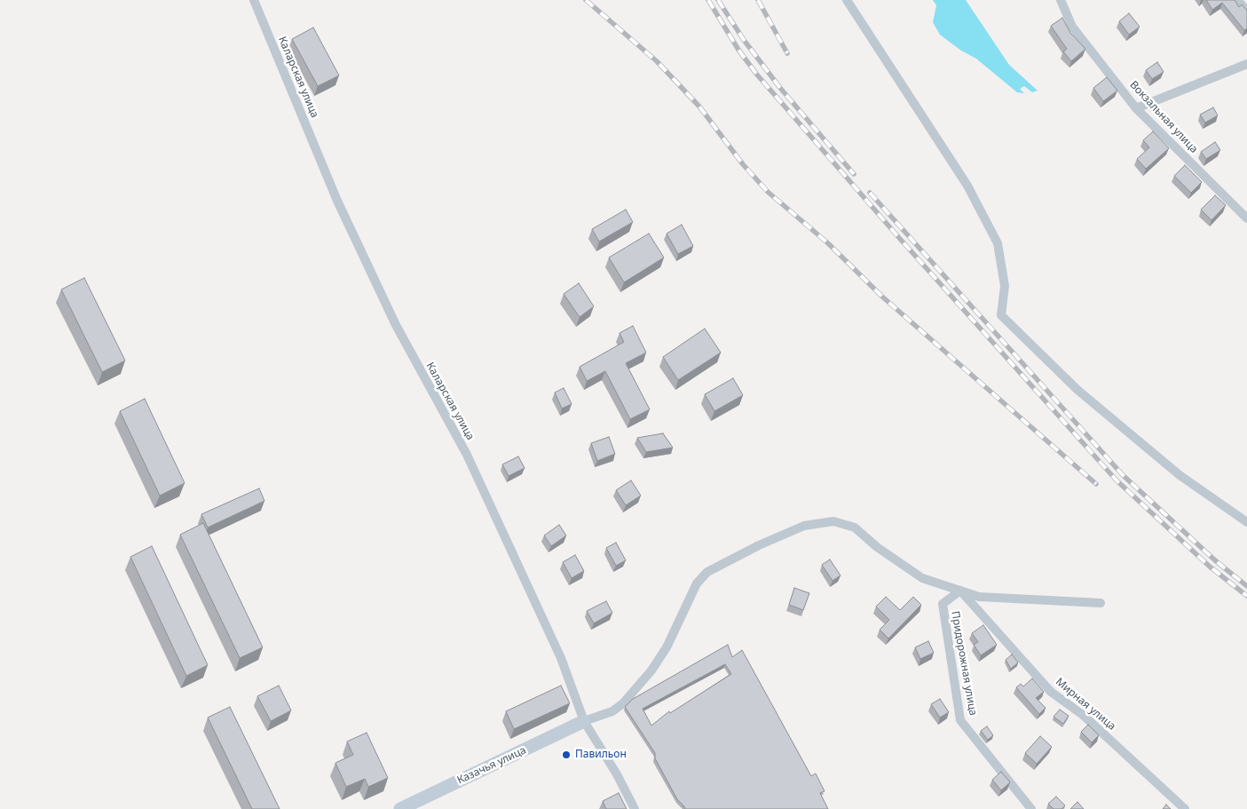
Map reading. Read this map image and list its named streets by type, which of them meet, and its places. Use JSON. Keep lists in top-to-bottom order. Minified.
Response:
{"streets":{"street":["Каларская улица","Вокзальная улица","Придорожная улица","Мирная улица","Казачья улица"]},"crossings":[["Каларская улица","Казачья улица"],["Придорожная улица","Мирная улица"]],"places":["Павильон"]}
